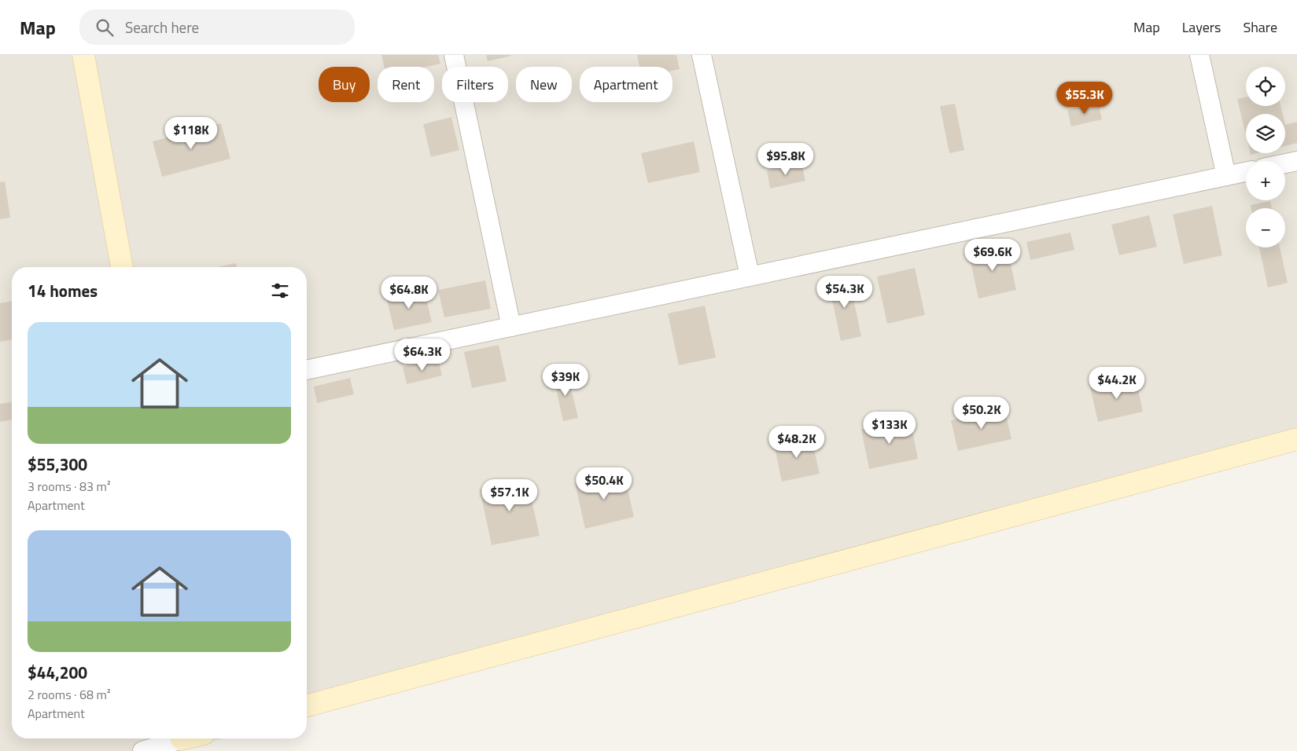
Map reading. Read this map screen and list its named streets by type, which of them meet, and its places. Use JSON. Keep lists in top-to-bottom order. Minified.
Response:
{"page":{"header":"Map","search":"Search here","nav":["Map","Layers","Share"],"map_buttons":["+","−"],"chip":["Buy","Rent","Filters","New","Apartment"],"price":["$55.3K","$118K","$95.8K","$69.6K","$54.3K","$64.8K","$64.3K","$39K","$44.2K","$50.2K","$133K","$48.2K","$50.4K","$57.1K"],"heading":"14 homes","list":[{"name":"$55,300","note":"3 rooms · 83 m² · Apartment"},{"name":"$44,200","note":"2 rooms · 68 m² · Apartment"}]}}
